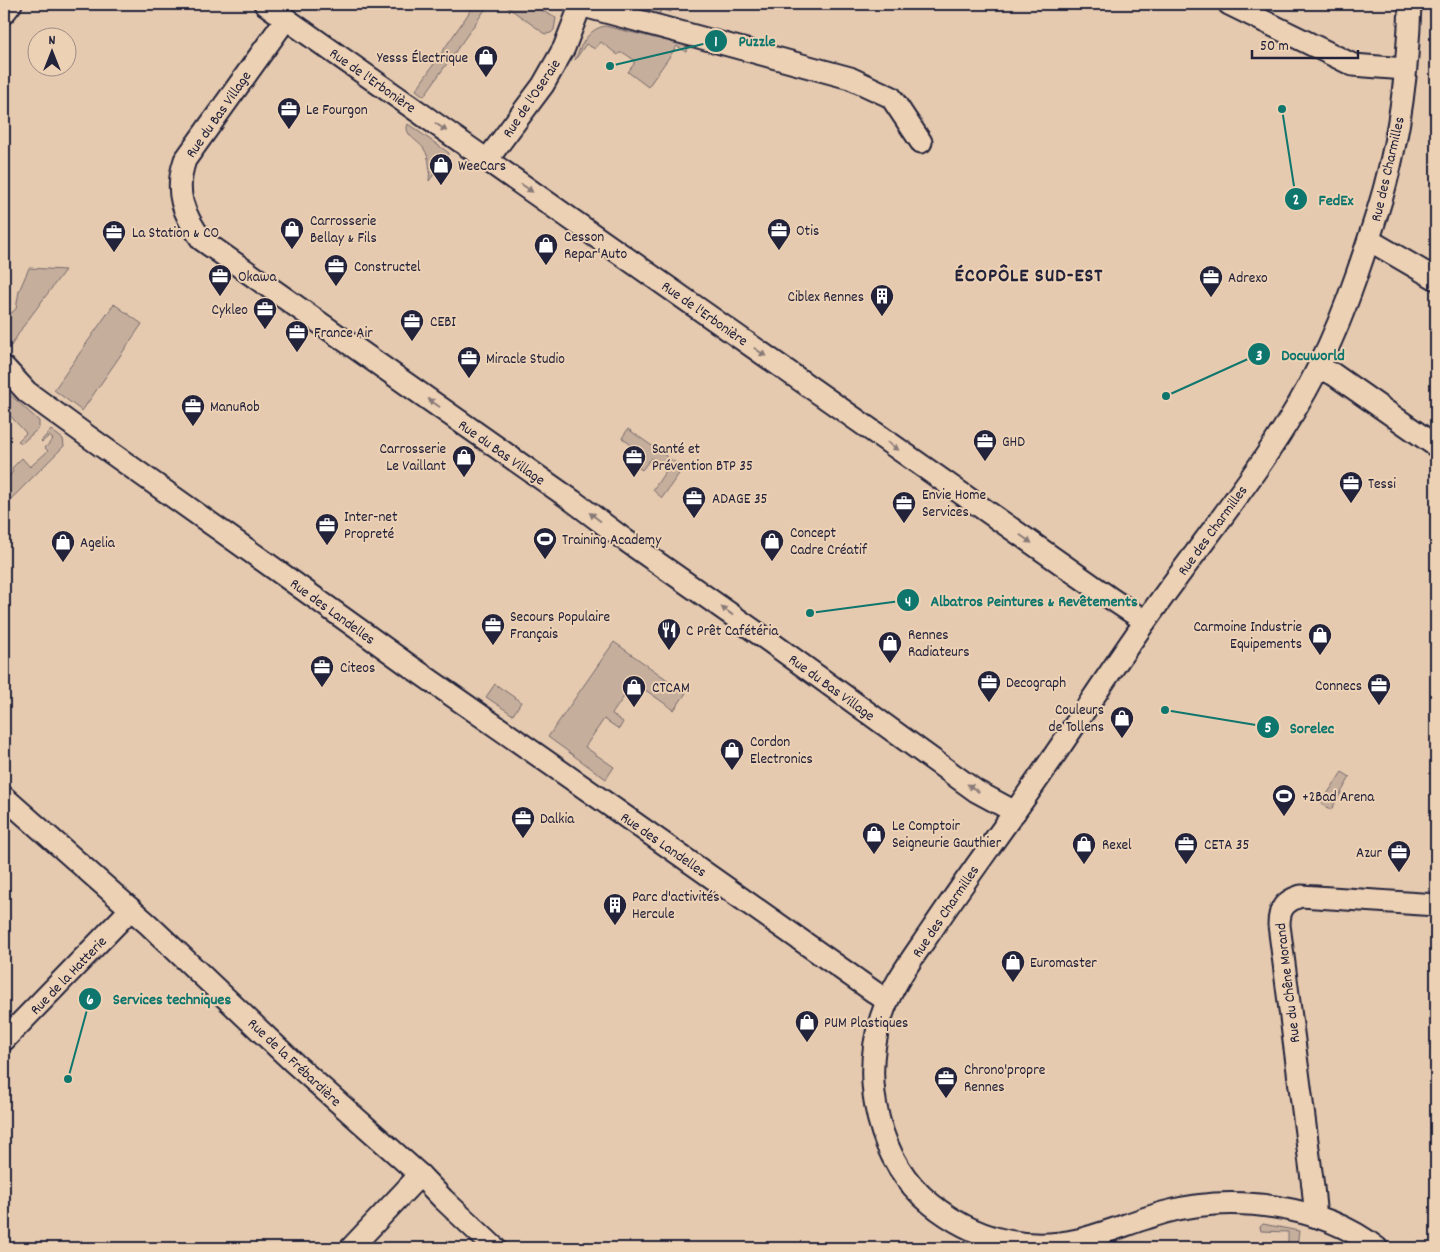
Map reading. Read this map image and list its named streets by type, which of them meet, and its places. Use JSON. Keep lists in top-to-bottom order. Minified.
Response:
{"streets":{"street":["Rue de l'Erbonière","Rue de l'Oseraie","Rue du Bas Village","Rue des Charmilles","Rue des Landelles","Rue de la Hatterie","Rue du Chêne Morand","Rue de la Frébardière"]},"crossings":[["Rue de l'Erbonière","Rue de l'Oseraie"],["Rue de l'Erbonière","Rue du Bas Village"],["Rue de l'Erbonière","Rue des Charmilles"],["Rue du Bas Village","Rue des Charmilles"],["Rue des Charmilles","Rue des Landelles"],["Rue de la Hatterie","Rue de la Frébardière"]],"one_way":["Rue de l'Erbonière","Rue du Bas Village"],"districts":["ÉCOPÔLE SUD-EST"],"places":{"other":["Puzzle","FedEx","Docuworld","Albatros Peintures & Revêtements","Sorelec","Services techniques"],"shop":["Yesss Électrique","WeeCars","Carrosserie Bellay & Fils","Cesson Repar'Auto","Carrosserie Le Vaillant","Concept Cadre Créatif","Agelia","Carmoine Industrie Equipements","Rennes Radiateurs","CTCAM","Couleurs de Tollens","Cordon Electronics","Le Comptoir Seigneurie Gauthier","Rexel","Euromaster","PUM Plastiques"],"office":["Le Fourgon","Otis","La Station & CO","Constructel","Okawa","Adrexo","Cykleo","CEBI","France Air","Miracle Studio","ManuRob","GHD","Santé et Prévention BTP 35","Tessi","ADAGE 35","Envie Home Services","Inter-net Propreté","Secours Populaire Français","Citeos","Decograph","Connecs","Dalkia","CETA 35","Azur","Chrono'propre Rennes"],"building":["Ciblex Rennes","Parc d'activités Hercule"],"sports":["Training Academy","+2Bad Arena"],"restaurant":["C Prêt Cafétéria"]},"scale_bar":"50 m","north":"top"}
